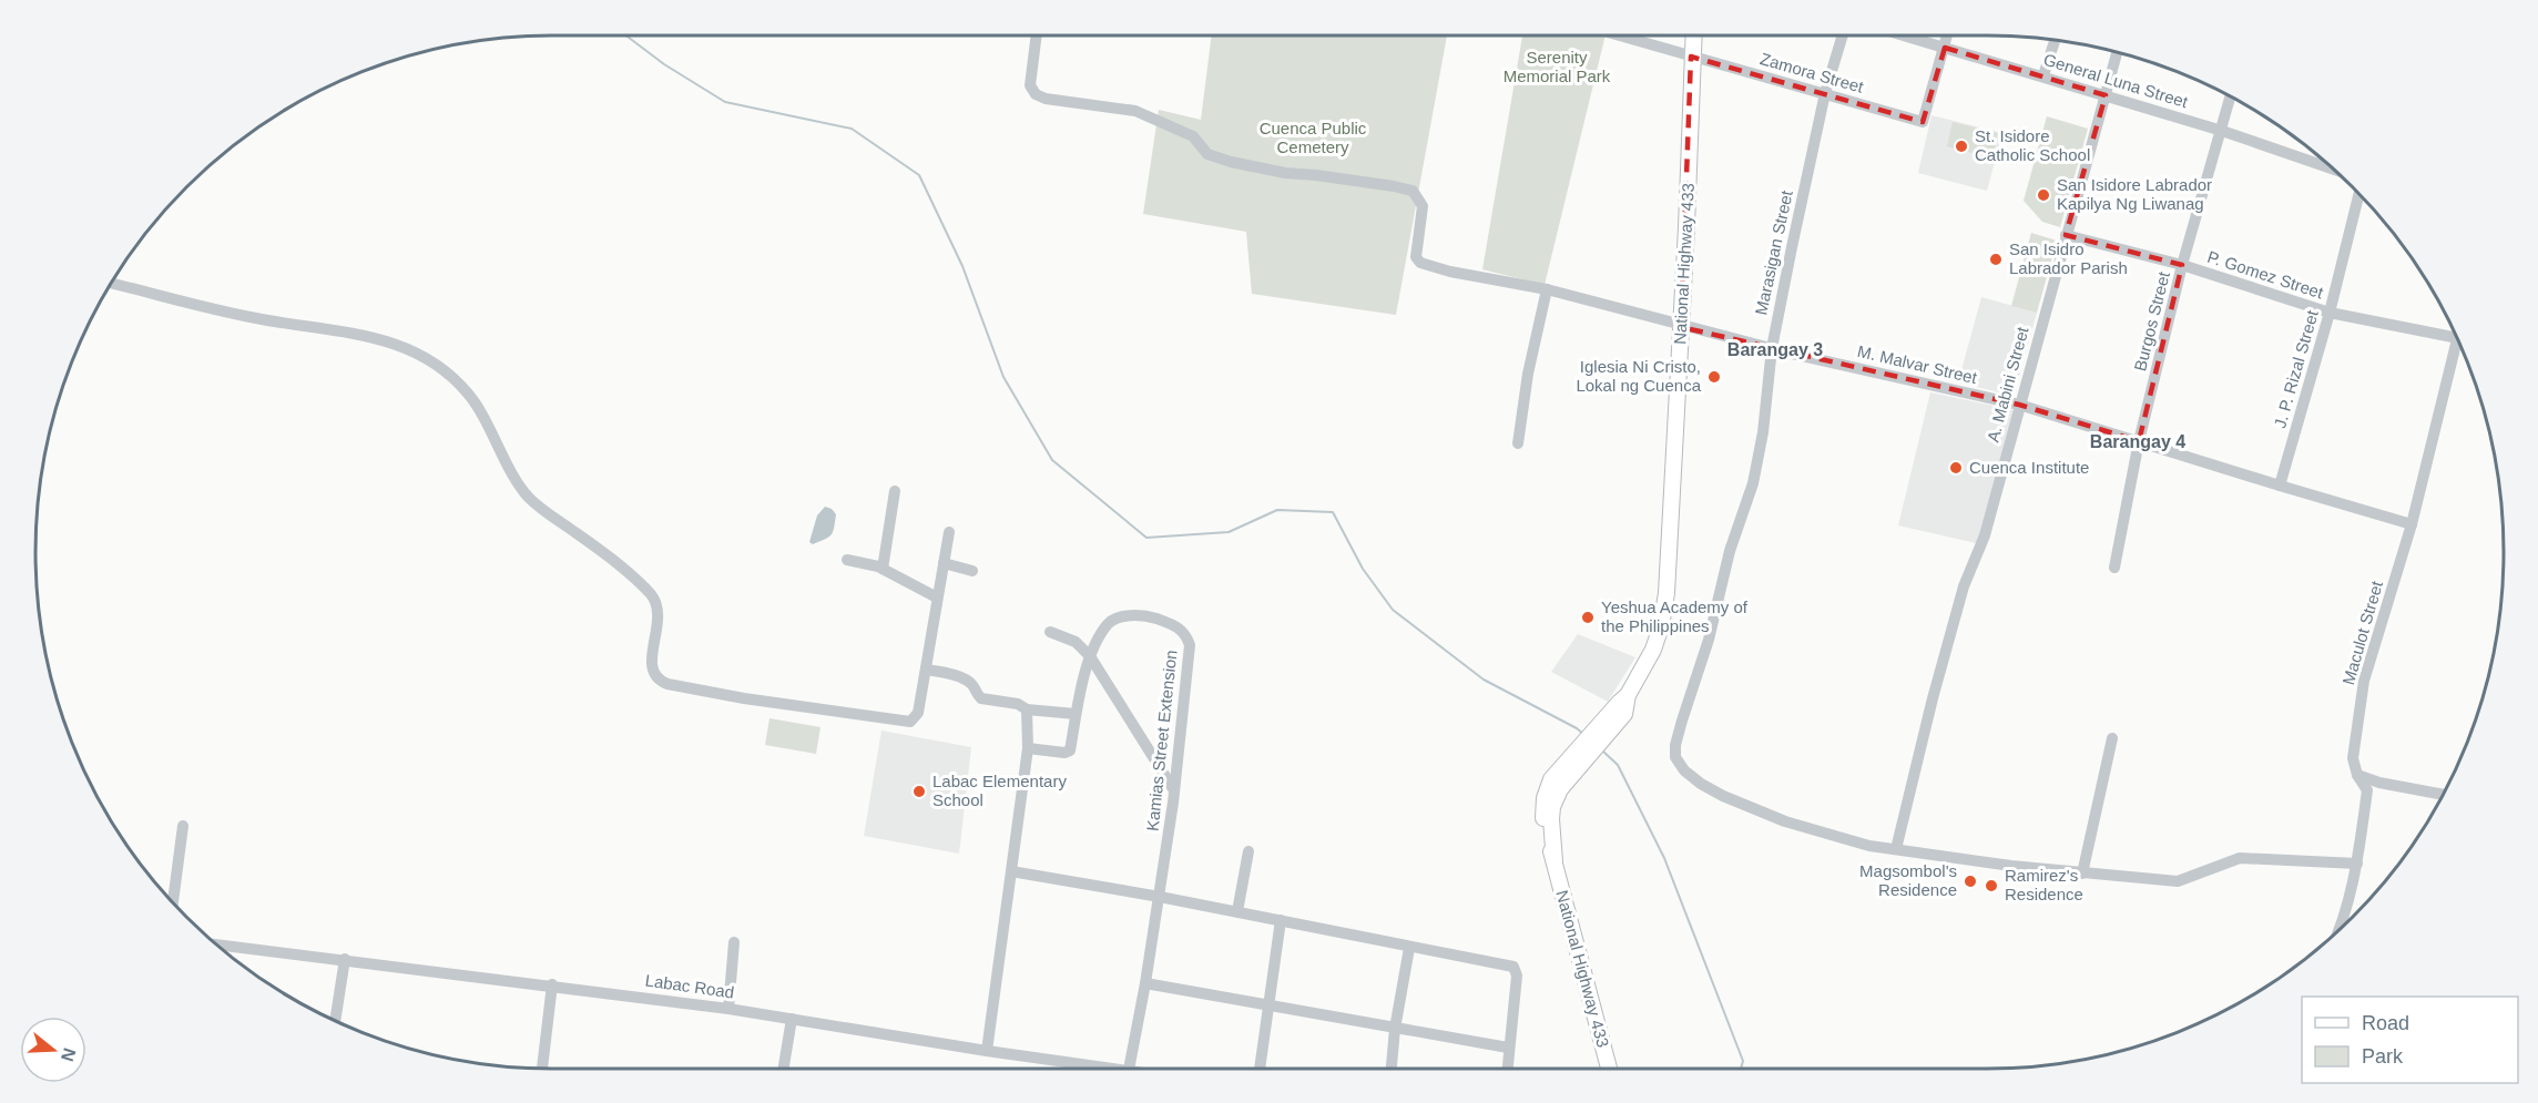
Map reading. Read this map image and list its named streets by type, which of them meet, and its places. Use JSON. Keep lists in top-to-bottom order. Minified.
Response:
{"streets":{"main road":["National Highway 433"],"street":["Zamora Street","General Luna Street","Marasigan Street","P. Gomez Street","Burgos Street","M. Malvar Street","J. P. Rizal Street","A. Mabini Street","Maculot Street","Kamias Street Extension","Labac Road"]},"crossings":[["Zamora Street","General Luna Street"],["Zamora Street","Marasigan Street"],["Zamora Street","National Highway 433"],["General Luna Street","Burgos Street"],["General Luna Street","A. Mabini Street"],["Marasigan Street","M. Malvar Street"],["Marasigan Street","A. Mabini Street"],["National Highway 433","M. Malvar Street"],["P. Gomez Street","Burgos Street"],["P. Gomez Street","J. P. Rizal Street"],["P. Gomez Street","A. Mabini Street"],["Burgos Street","M. Malvar Street"],["M. Malvar Street","J. P. Rizal Street"],["M. Malvar Street","A. Mabini Street"],["M. Malvar Street","Maculot Street"]],"districts":["Barangay 3","Barangay 4"],"parks":["Serenity Memorial Park","Cuenca Public Cemetery"],"places":["St. Isidore Catholic School","San Isidore Labrador Kapilya Ng Liwanag","San Isidro Labrador Parish","Iglesia Ni Cristo, Lokal ng Cuenca","Cuenca Institute","Yeshua Academy of the Philippines","Labac Elementary School","Magsombol's Residence","Ramirez's Residence"],"legend":["Road","Park"],"north":"right"}
